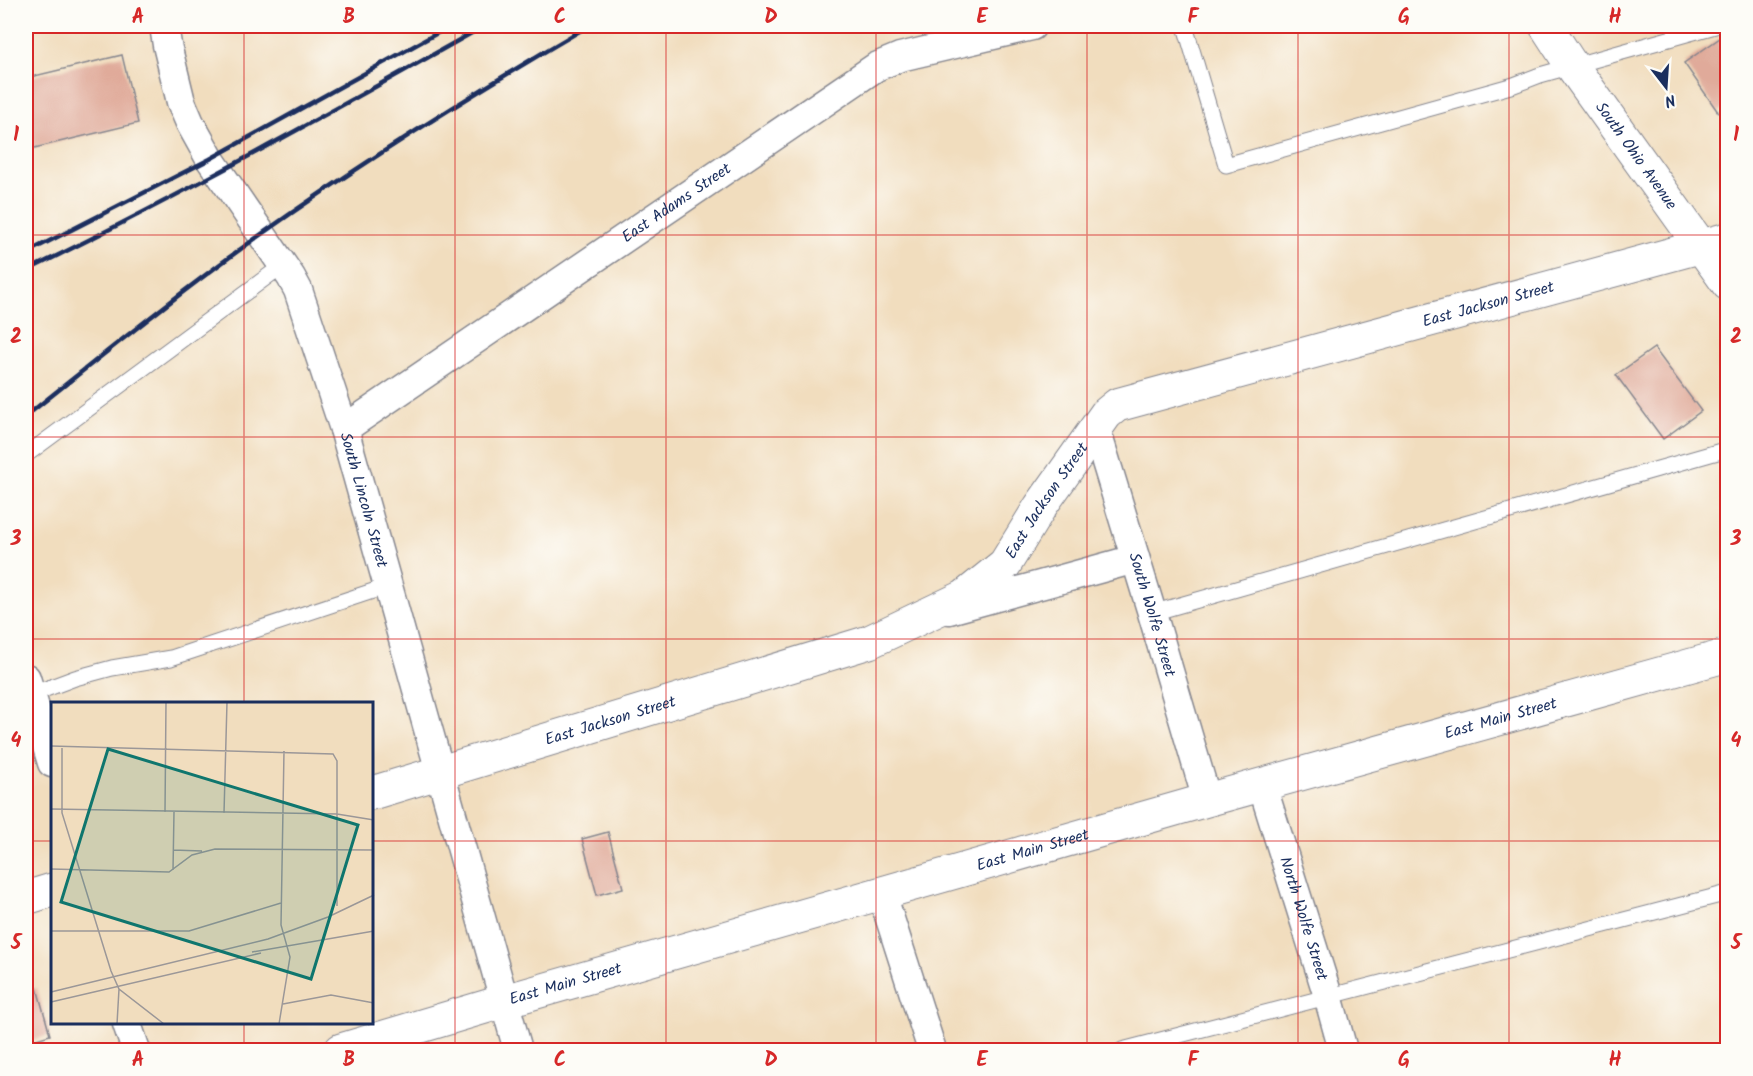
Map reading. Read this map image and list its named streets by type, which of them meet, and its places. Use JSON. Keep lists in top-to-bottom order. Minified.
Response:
{"streets":{"main road":["South Ohio Avenue","East Jackson Street","East Main Street"],"street":["East Adams Street","South Lincoln Street","South Wolfe Street","North Wolfe Street"]},"crossings":[["South Ohio Avenue","East Jackson Street"],["East Adams Street","South Lincoln Street"],["East Jackson Street","South Lincoln Street"],["East Jackson Street","South Wolfe Street"],["South Lincoln Street","East Main Street"],["South Wolfe Street","East Main Street"],["East Main Street","North Wolfe Street"]],"north":"bottom","grid":{"columns":["A","B","C","D","E","F","G","H"],"rows":["1","2","3","4","5"]}}
